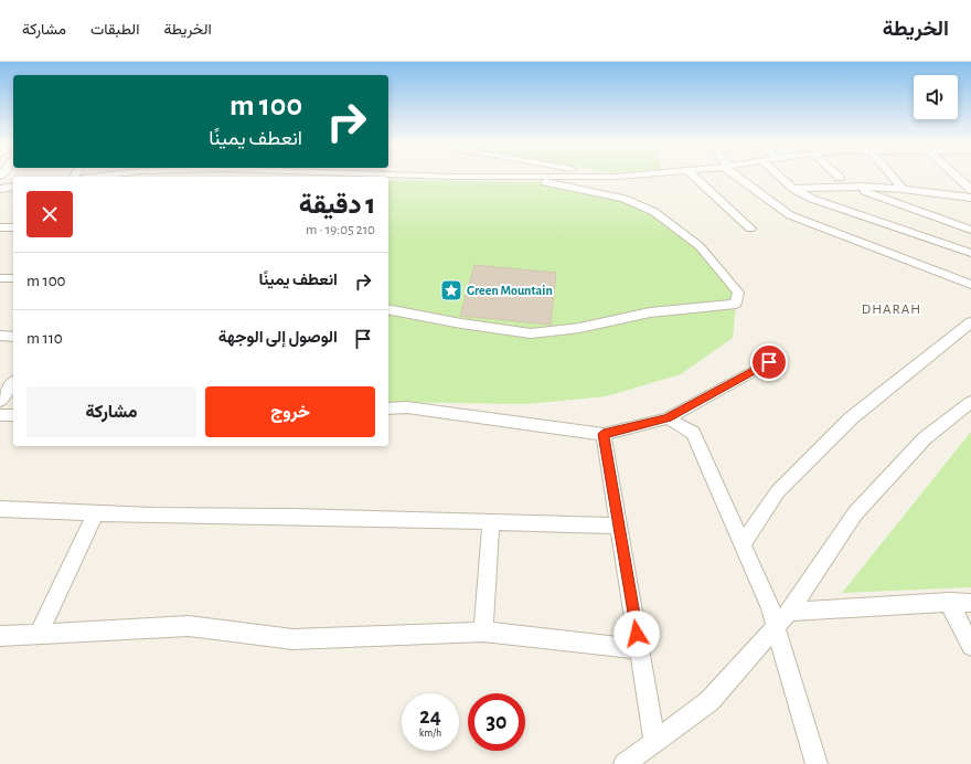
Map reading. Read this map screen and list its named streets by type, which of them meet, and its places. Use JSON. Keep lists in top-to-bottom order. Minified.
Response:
{"districts":["DHARAH"],"places":{"place":["Green Mountain"]},"page":{"header":"الخريطة","nav":["الخريطة","الطبقات","مشاركة"],"turn":["100 m","انعطف يمينًا"],"heading":["1 دقيقة","210 m · 19:05"],"list":[{"name":"انعطف يمينًا","value":"100 m"},{"name":"الوصول إلى الوجهة","value":"110 m"}],"buttons":["خروج","مشاركة"],"speed":"24 km/h","limit":"30"}}
